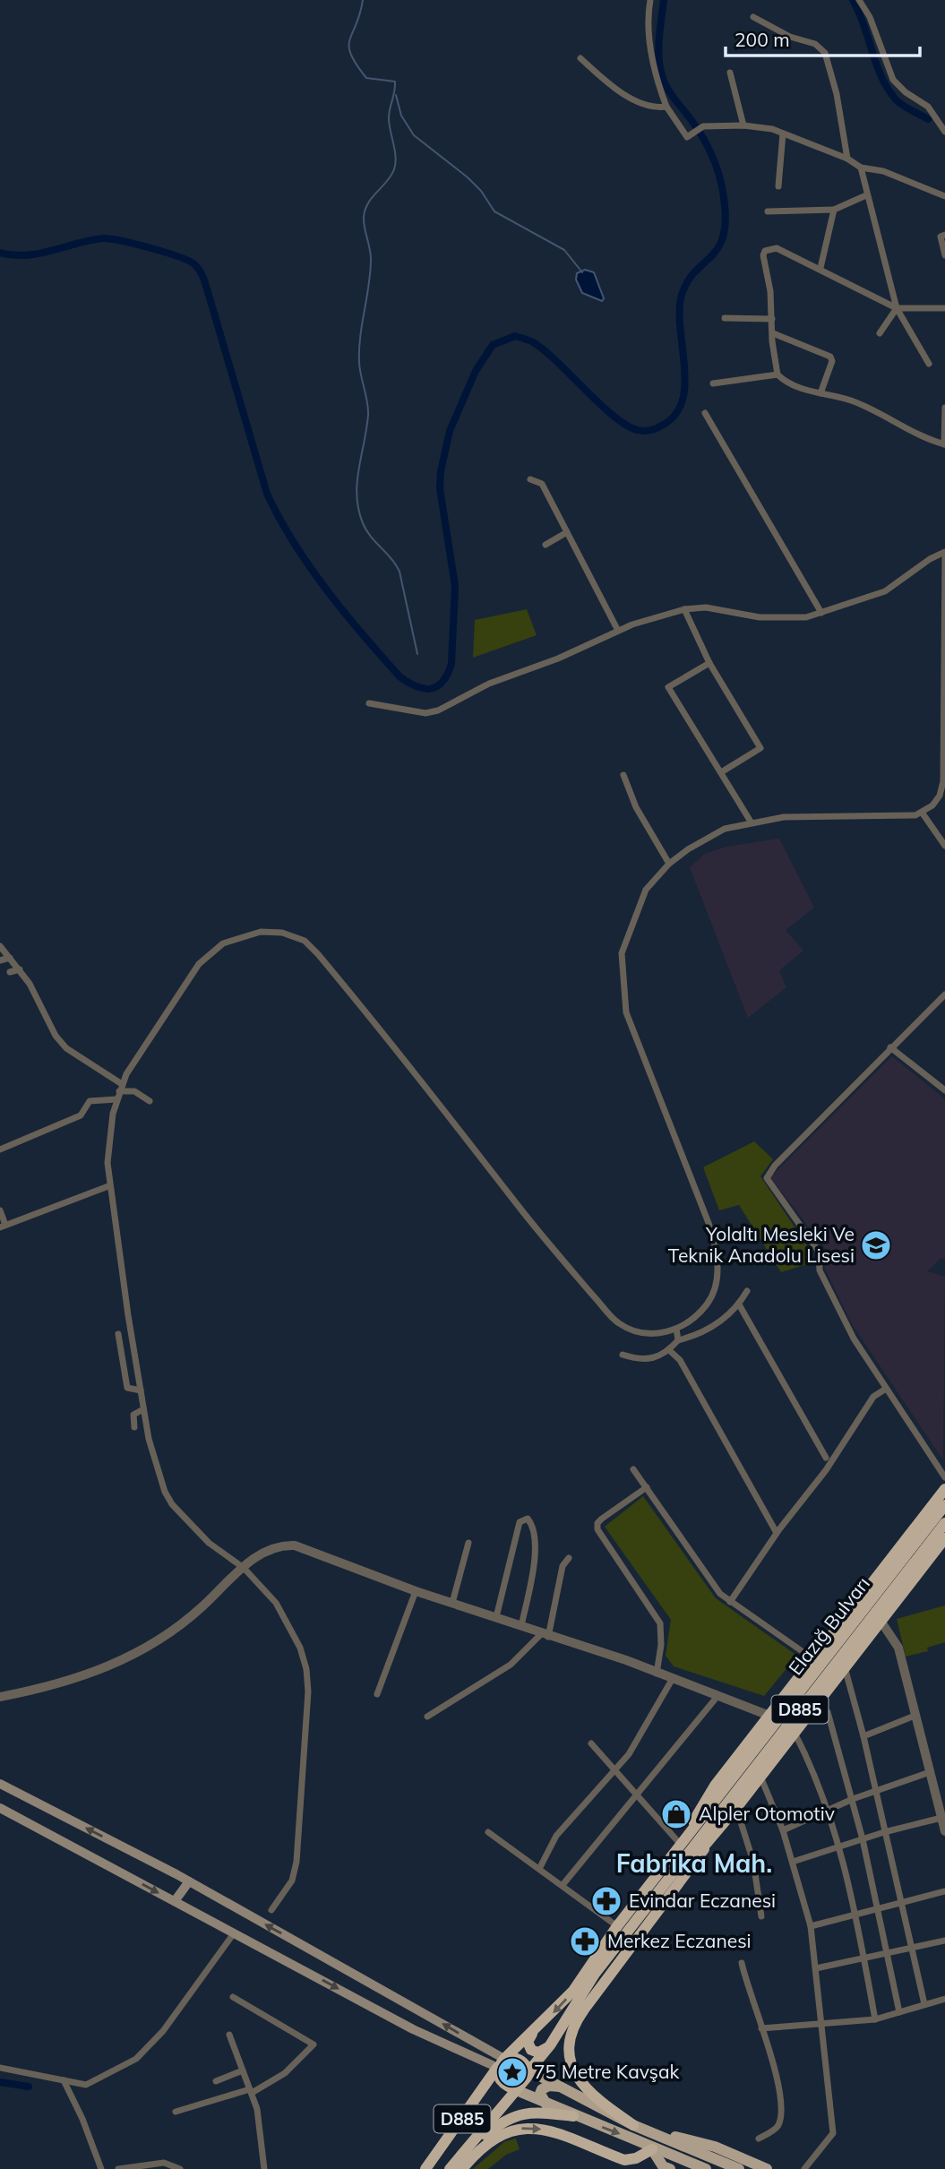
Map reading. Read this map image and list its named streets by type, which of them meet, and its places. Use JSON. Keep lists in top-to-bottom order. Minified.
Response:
{"streets":{"highway":["Elazığ Bulvarı","D885"]},"crossings":[["Elazığ Bulvarı","D885"]],"districts":["Fabrika Mah."],"places":{"school or university":["Yolaltı Mesleki Ve Teknik Anadolu Lisesi"],"shop":["Alpler Otomotiv"],"pharmacy":["Evindar Eczanesi","Merkez Eczanesi"],"place":["75 Metre Kavşak"]},"scale_bar":"200 m"}
